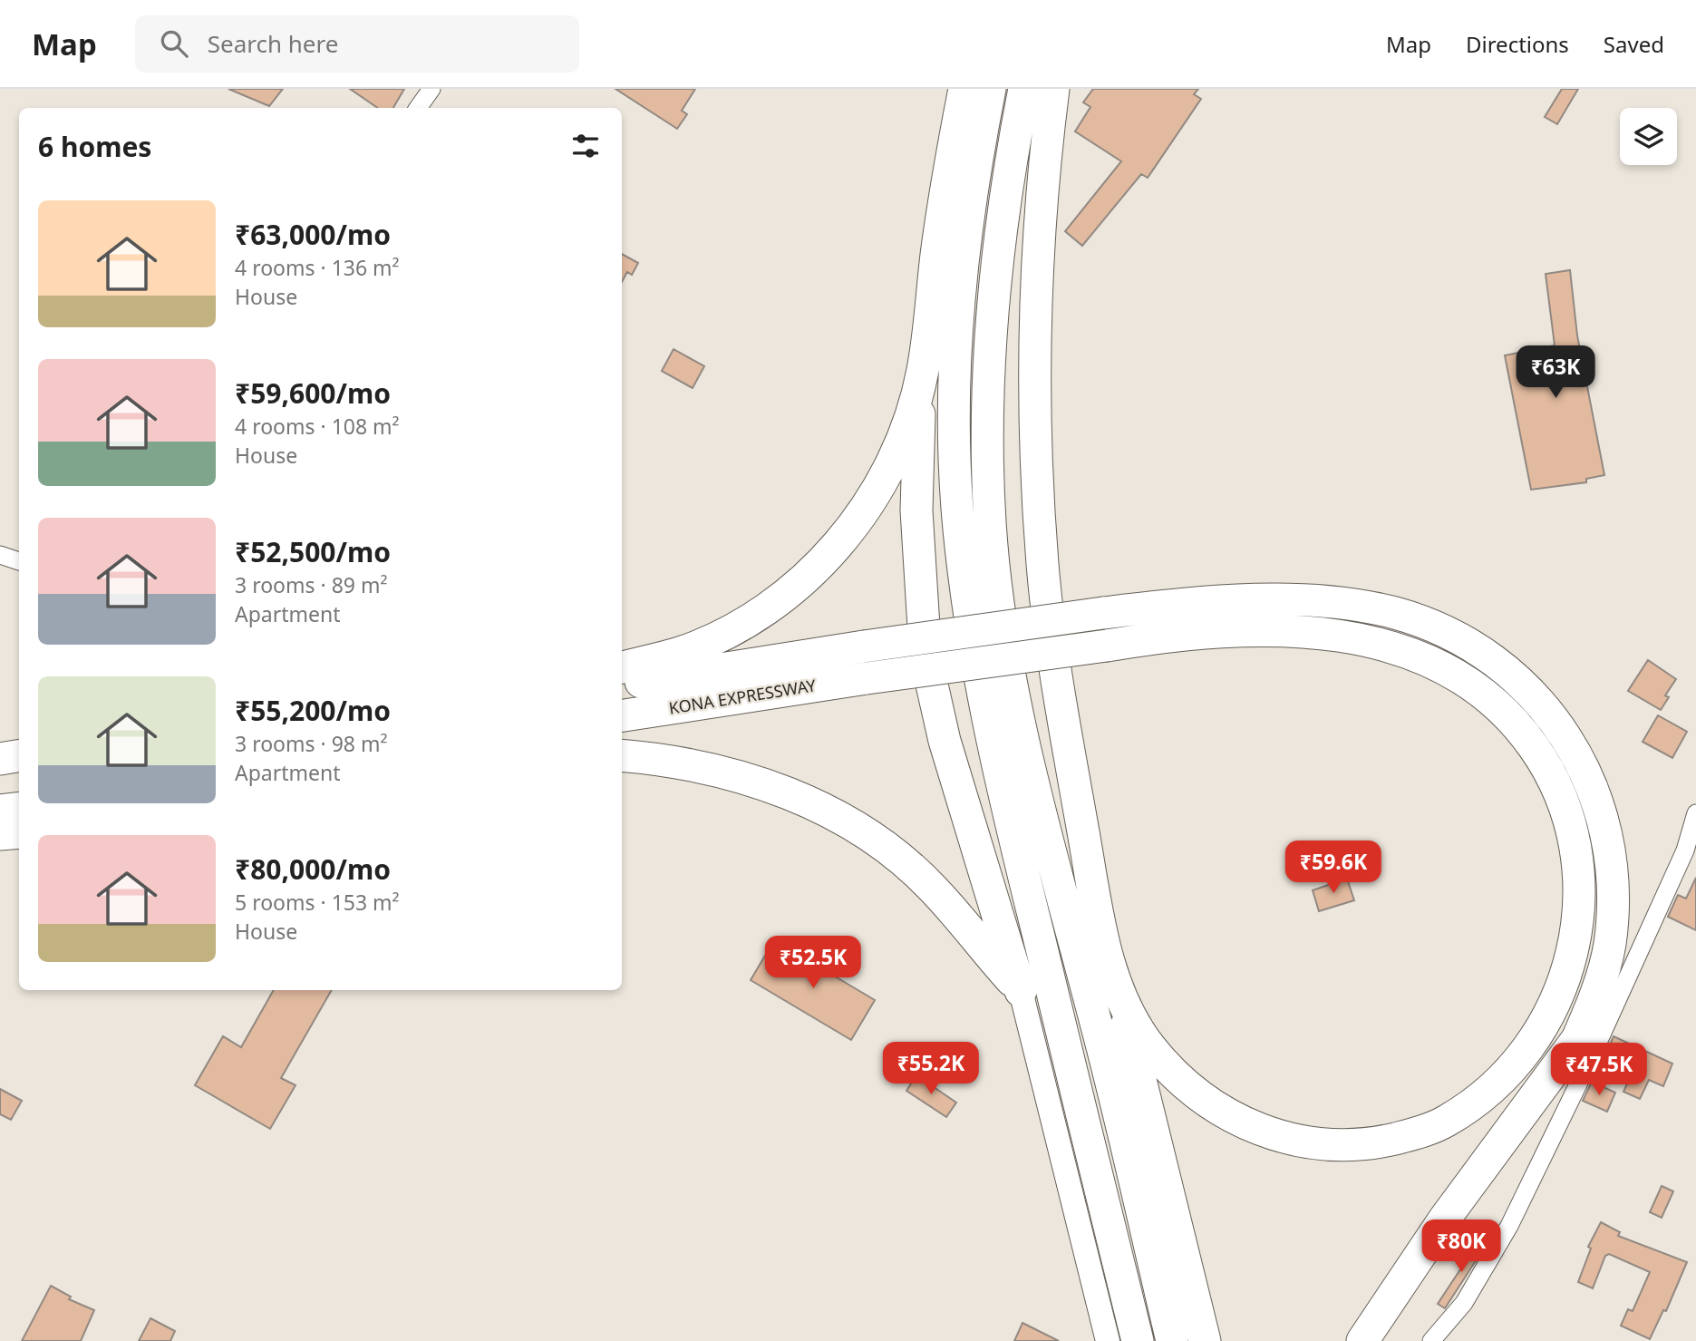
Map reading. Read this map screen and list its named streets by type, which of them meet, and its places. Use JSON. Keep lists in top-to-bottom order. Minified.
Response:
{"streets":{"highway":["KONA EXPRESSWAY"]},"page":{"header":"Map","search":"Search here","nav":["Map","Directions","Saved"],"heading":"6 homes","list":[{"name":"₹63,000/mo","note":"4 rooms · 136 m² · House"},{"name":"₹59,600/mo","note":"4 rooms · 108 m² · House"},{"name":"₹52,500/mo","note":"3 rooms · 89 m² · Apartment"},{"name":"₹55,200/mo","note":"3 rooms · 98 m² · Apartment"},{"name":"₹80,000/mo","note":"5 rooms · 153 m² · House"}],"price":["₹63K","₹59.6K","₹52.5K","₹55.2K","₹47.5K","₹80K"]}}
